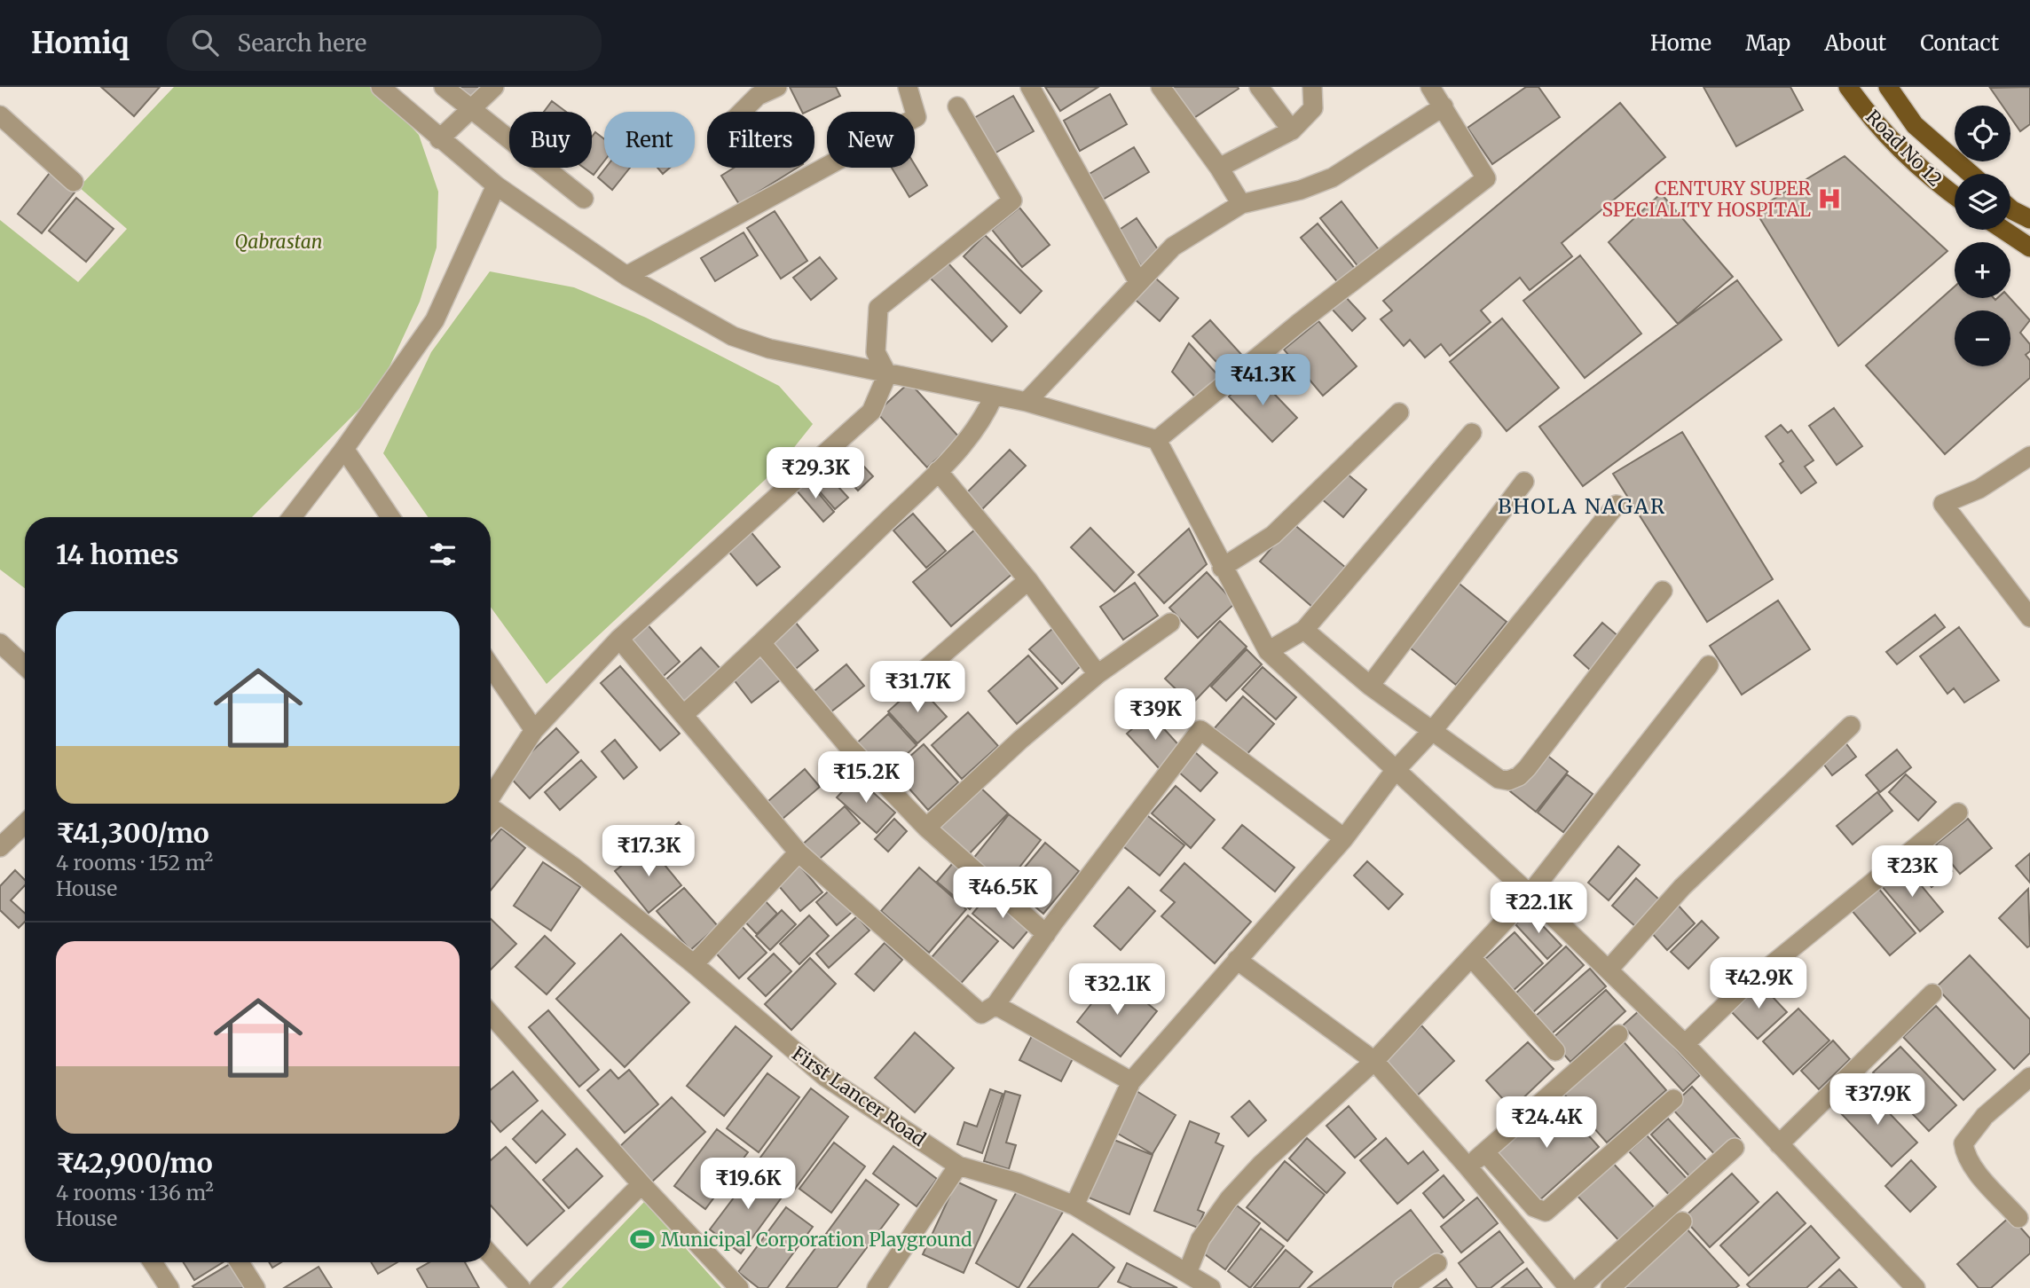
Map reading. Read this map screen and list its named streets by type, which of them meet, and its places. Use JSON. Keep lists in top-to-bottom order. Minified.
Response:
{"streets":{"main road":["Road No 12"],"street":["First Lancer Road"]},"districts":["BHOLA NAGAR"],"parks":["Qabrastan"],"places":{"hospital":["CENTURY SUPER SPECIALITY HOSPITAL"],"sports":["Municipal Corporation Playground"]},"page":{"header":"Homiq","search":"Search here","nav":["Home","Map","About","Contact"],"map_buttons":["+","−"],"chip":["Buy","Rent","Filters","New"],"price":["₹41.3K","₹29.3K","₹31.7K","₹39K","₹15.2K","₹17.3K","₹23K","₹46.5K","₹22.1K","₹42.9K","₹32.1K","₹37.9K","₹24.4K","₹19.6K"],"heading":"14 homes","list":[{"name":"₹41,300/mo","note":"4 rooms · 152 m² · House"},{"name":"₹42,900/mo","note":"4 rooms · 136 m² · House"}]}}
